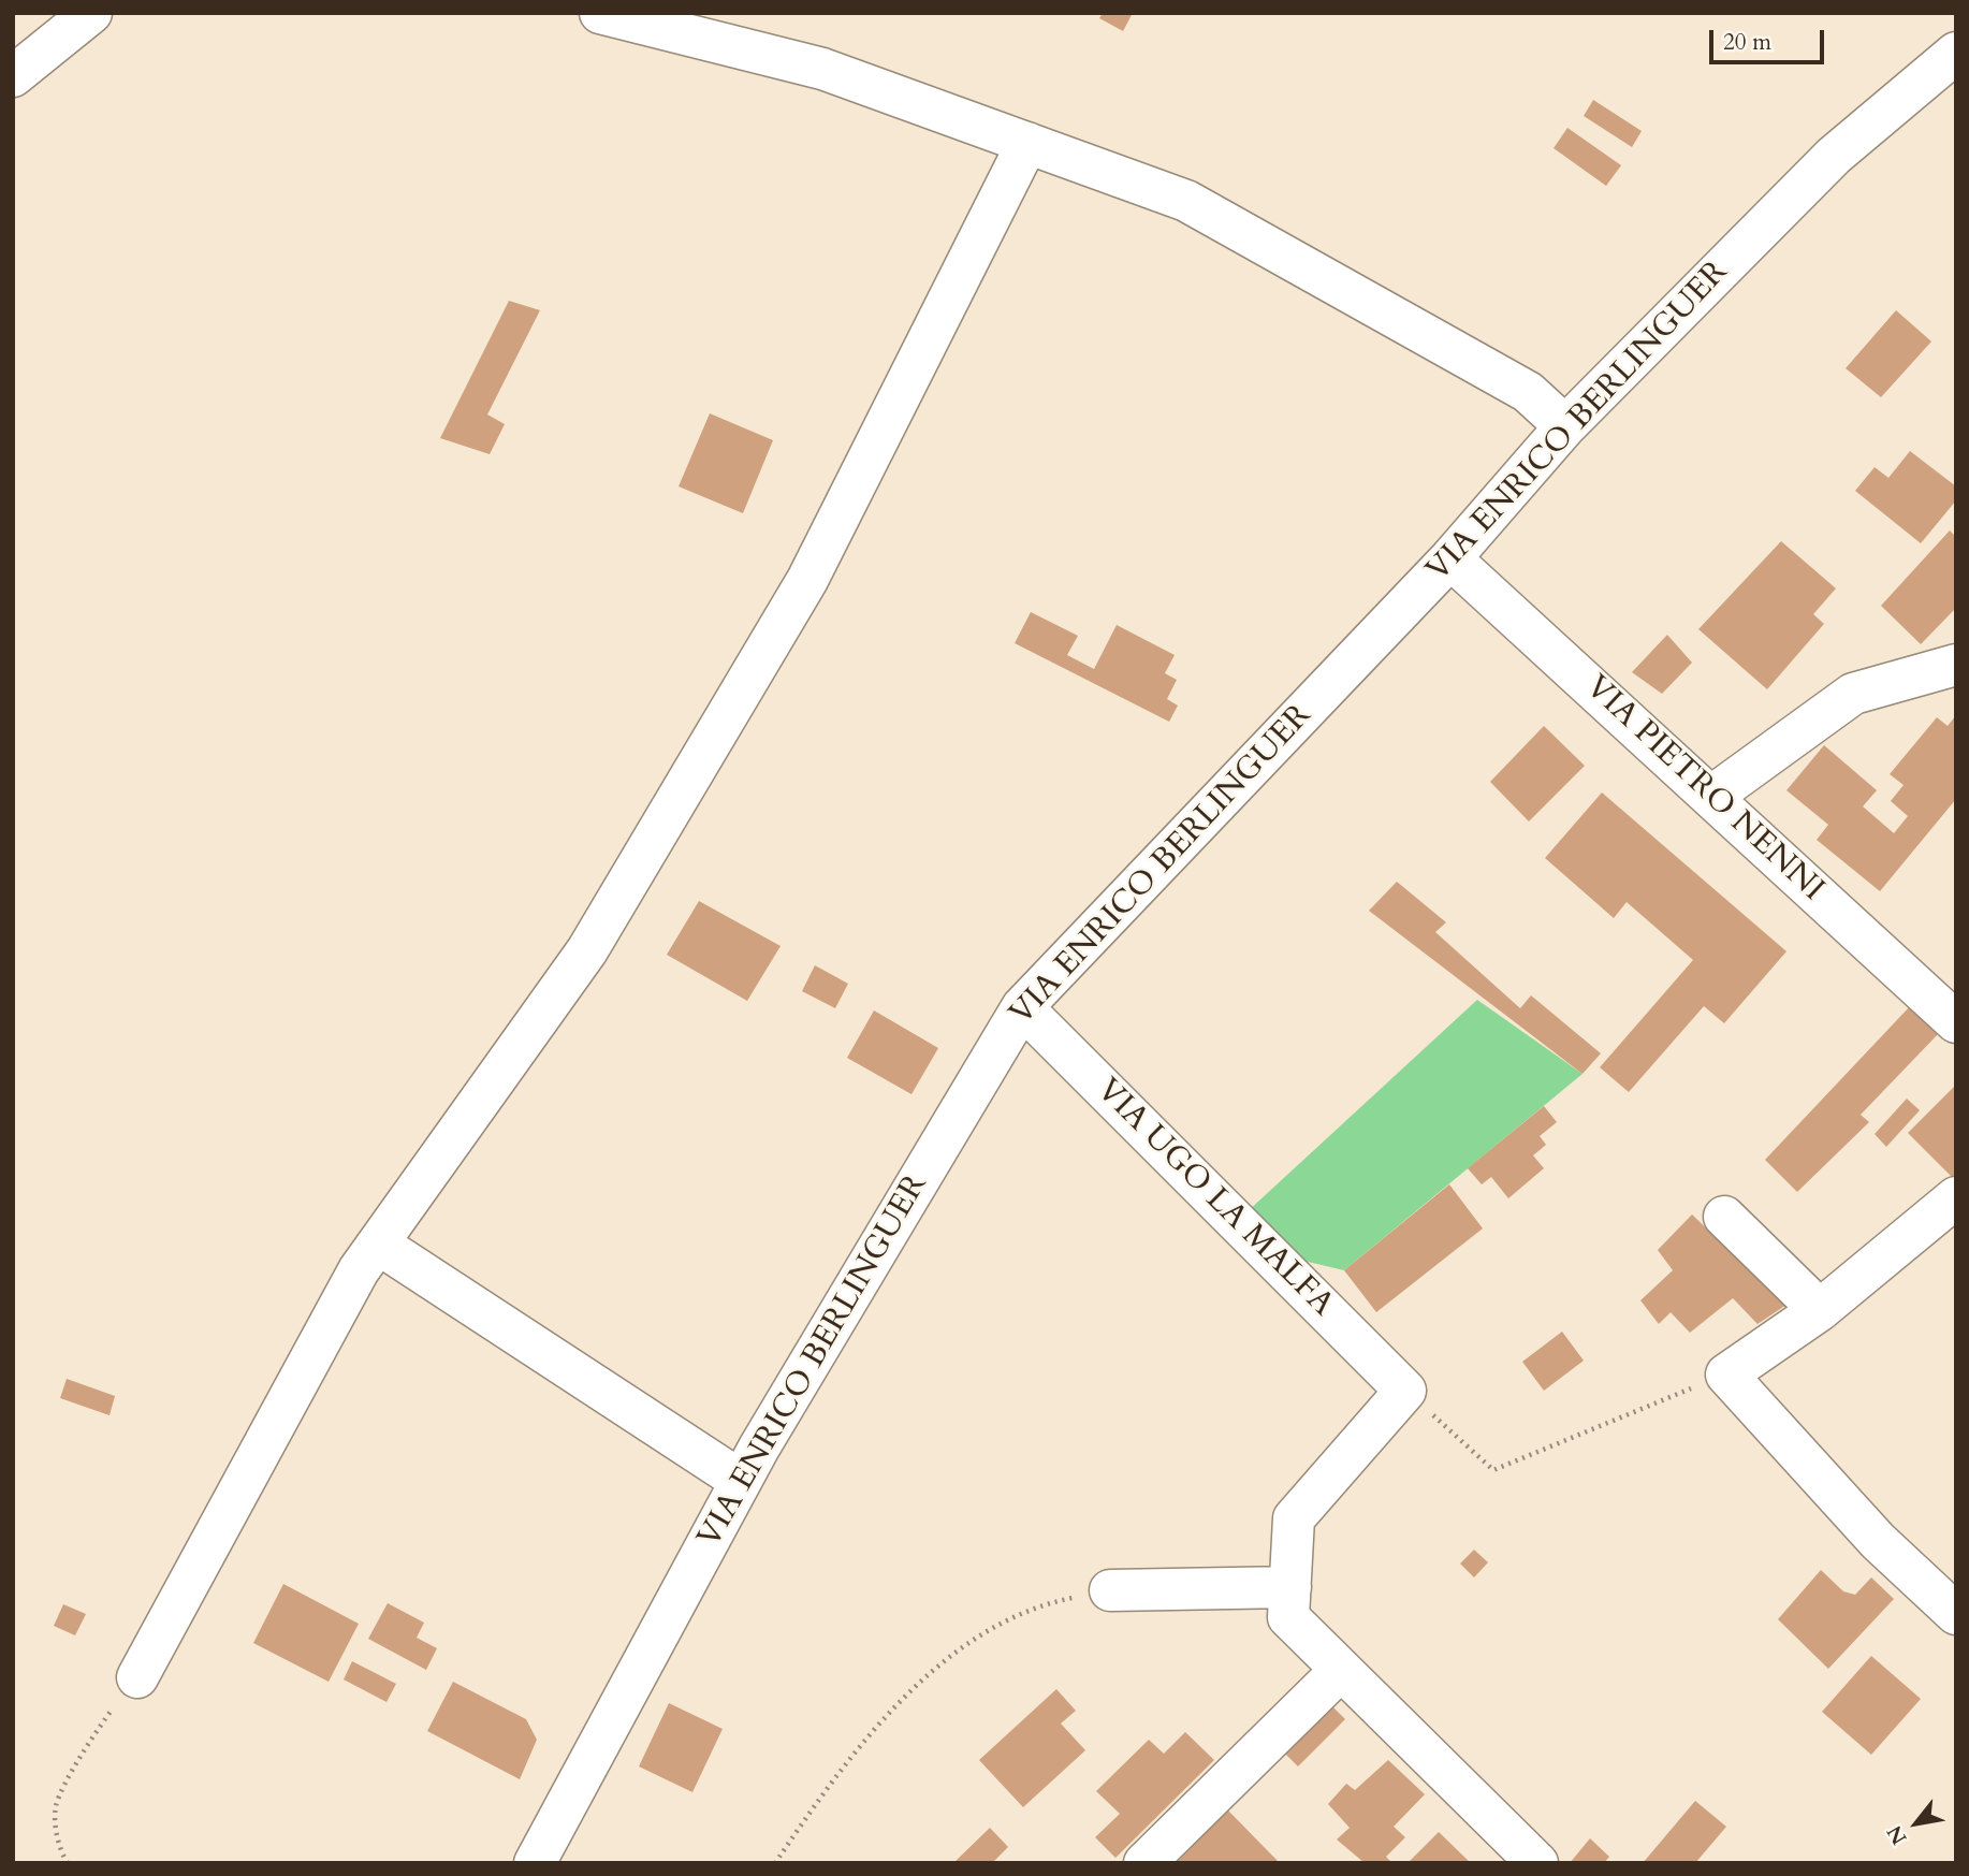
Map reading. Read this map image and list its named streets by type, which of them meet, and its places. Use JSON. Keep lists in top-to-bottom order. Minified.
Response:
{"streets":{"street":["VIA ENRICO BERLINGUER","VIA PIETRO NENNI","VIA UGO LA MALFA"]},"crossings":[["VIA ENRICO BERLINGUER","VIA PIETRO NENNI"],["VIA ENRICO BERLINGUER","VIA UGO LA MALFA"]],"scale_bar":"20 m","north":"bottom left"}
